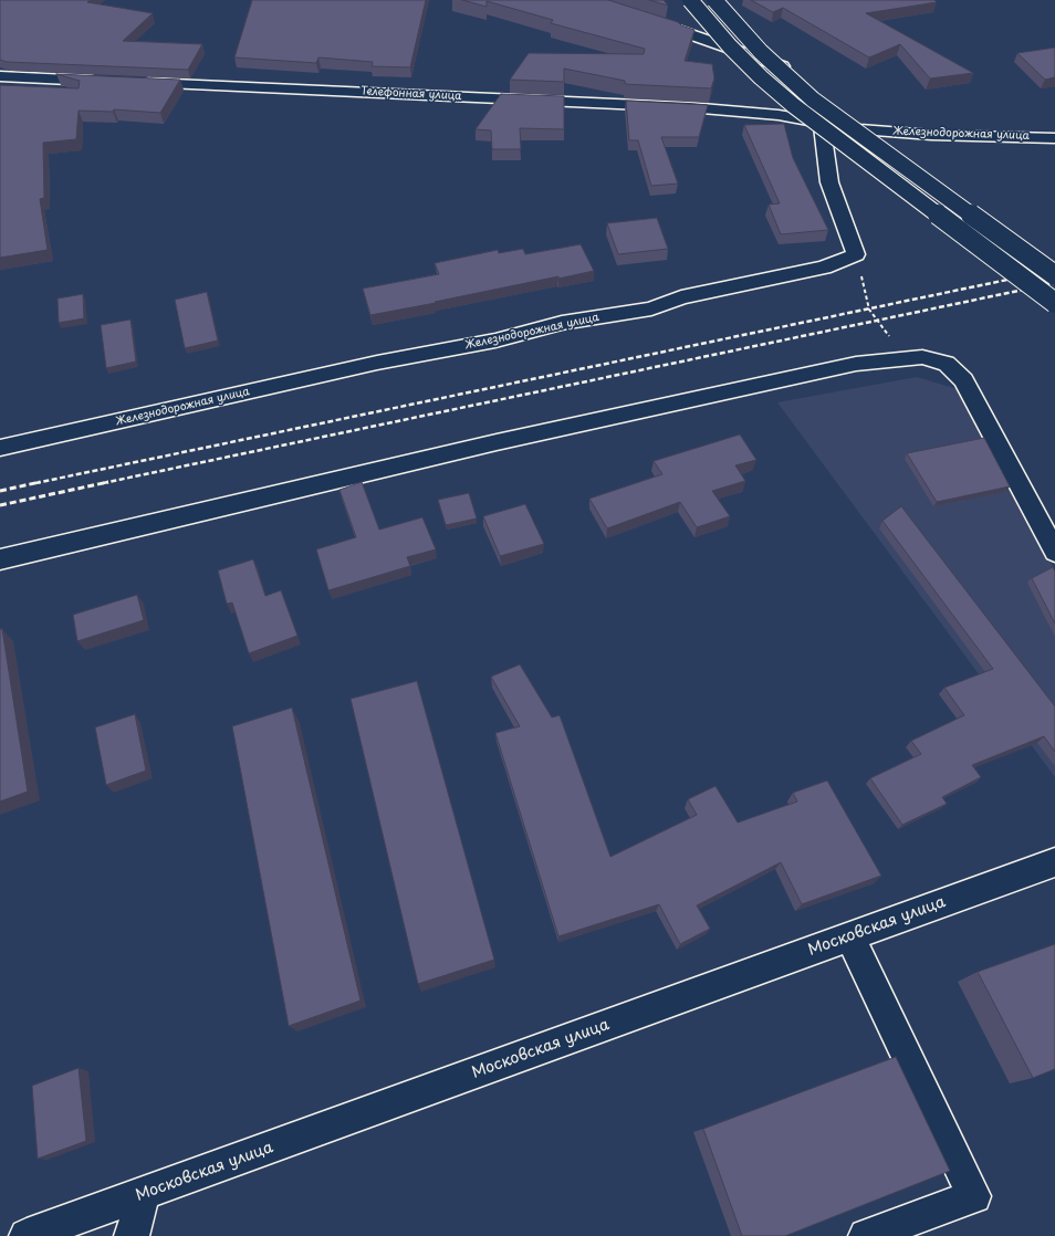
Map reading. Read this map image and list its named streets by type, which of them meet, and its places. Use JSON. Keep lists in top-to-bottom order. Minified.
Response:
{"streets":{"street":["Телефонная улица","Железнодорожная улица","Московская улица"]},"crossings":[["Телефонная улица","Железнодорожная улица"]]}
